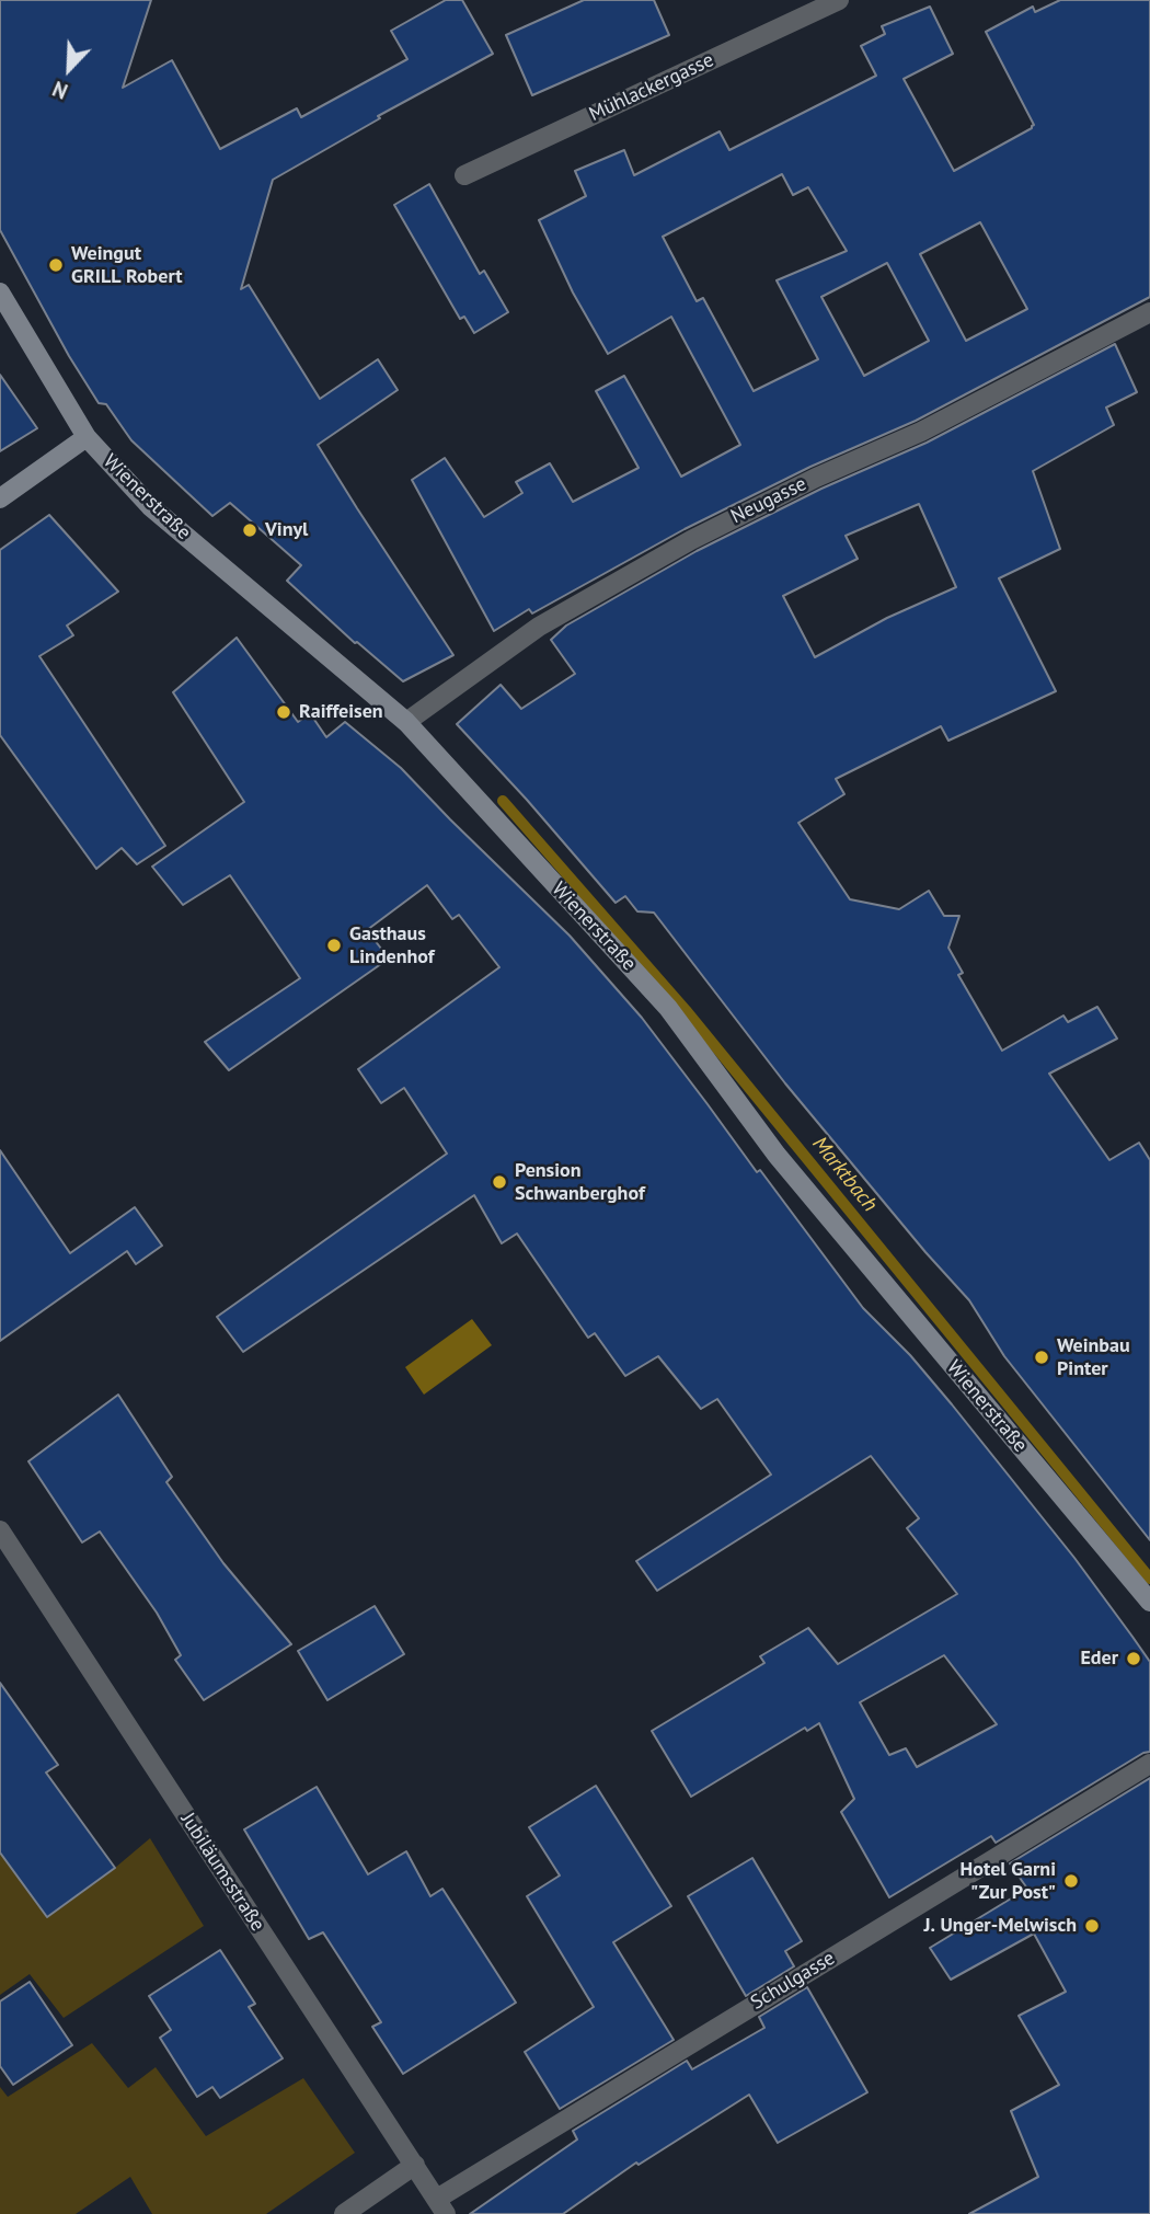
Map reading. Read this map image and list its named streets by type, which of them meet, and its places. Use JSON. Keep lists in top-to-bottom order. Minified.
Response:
{"streets":{"street":["Mühlackergasse","Wienerstraße","Neugasse","Jubiläumsstraße","Schulgasse"]},"crossings":[["Wienerstraße","Neugasse"],["Jubiläumsstraße","Schulgasse"]],"water":["Marktbach"],"places":["Weingut GRILL Robert","Vinyl","Raiffeisen","Gasthaus Lindenhof","Pension Schwanberghof","Weinbau Pinter","Eder","Hotel Garni \"Zur Post\"","J. Unger-Melwisch"],"north":"bottom left"}
